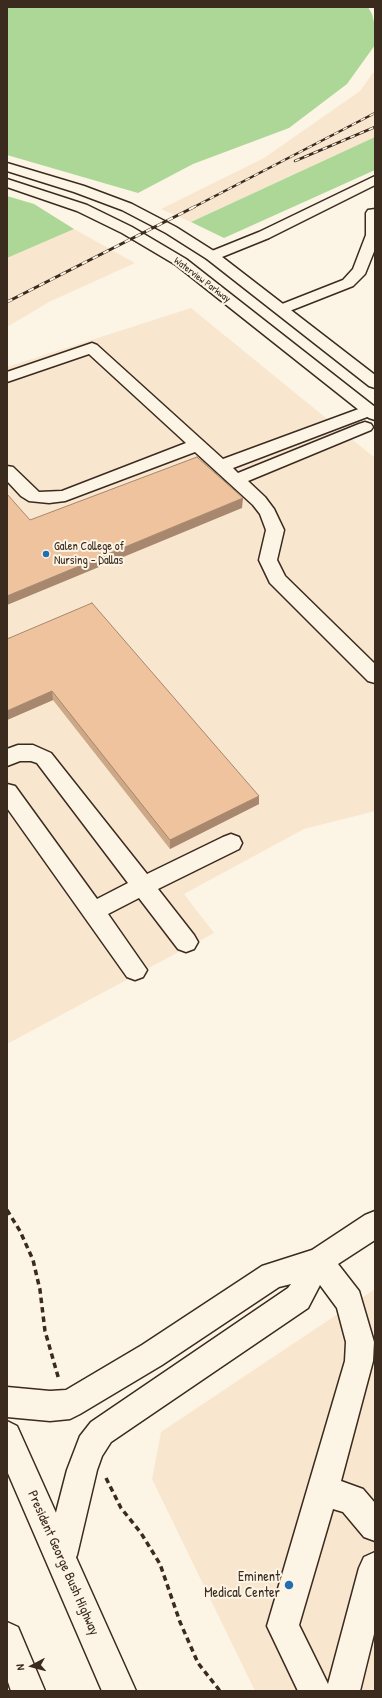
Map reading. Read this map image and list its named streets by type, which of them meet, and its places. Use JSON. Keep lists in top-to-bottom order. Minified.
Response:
{"streets":{"main road":["Waterview Parkway","President George Bush Highway"]},"places":["Galen College of Nursing - Dallas","Eminent Medical Center"],"north":"left"}
